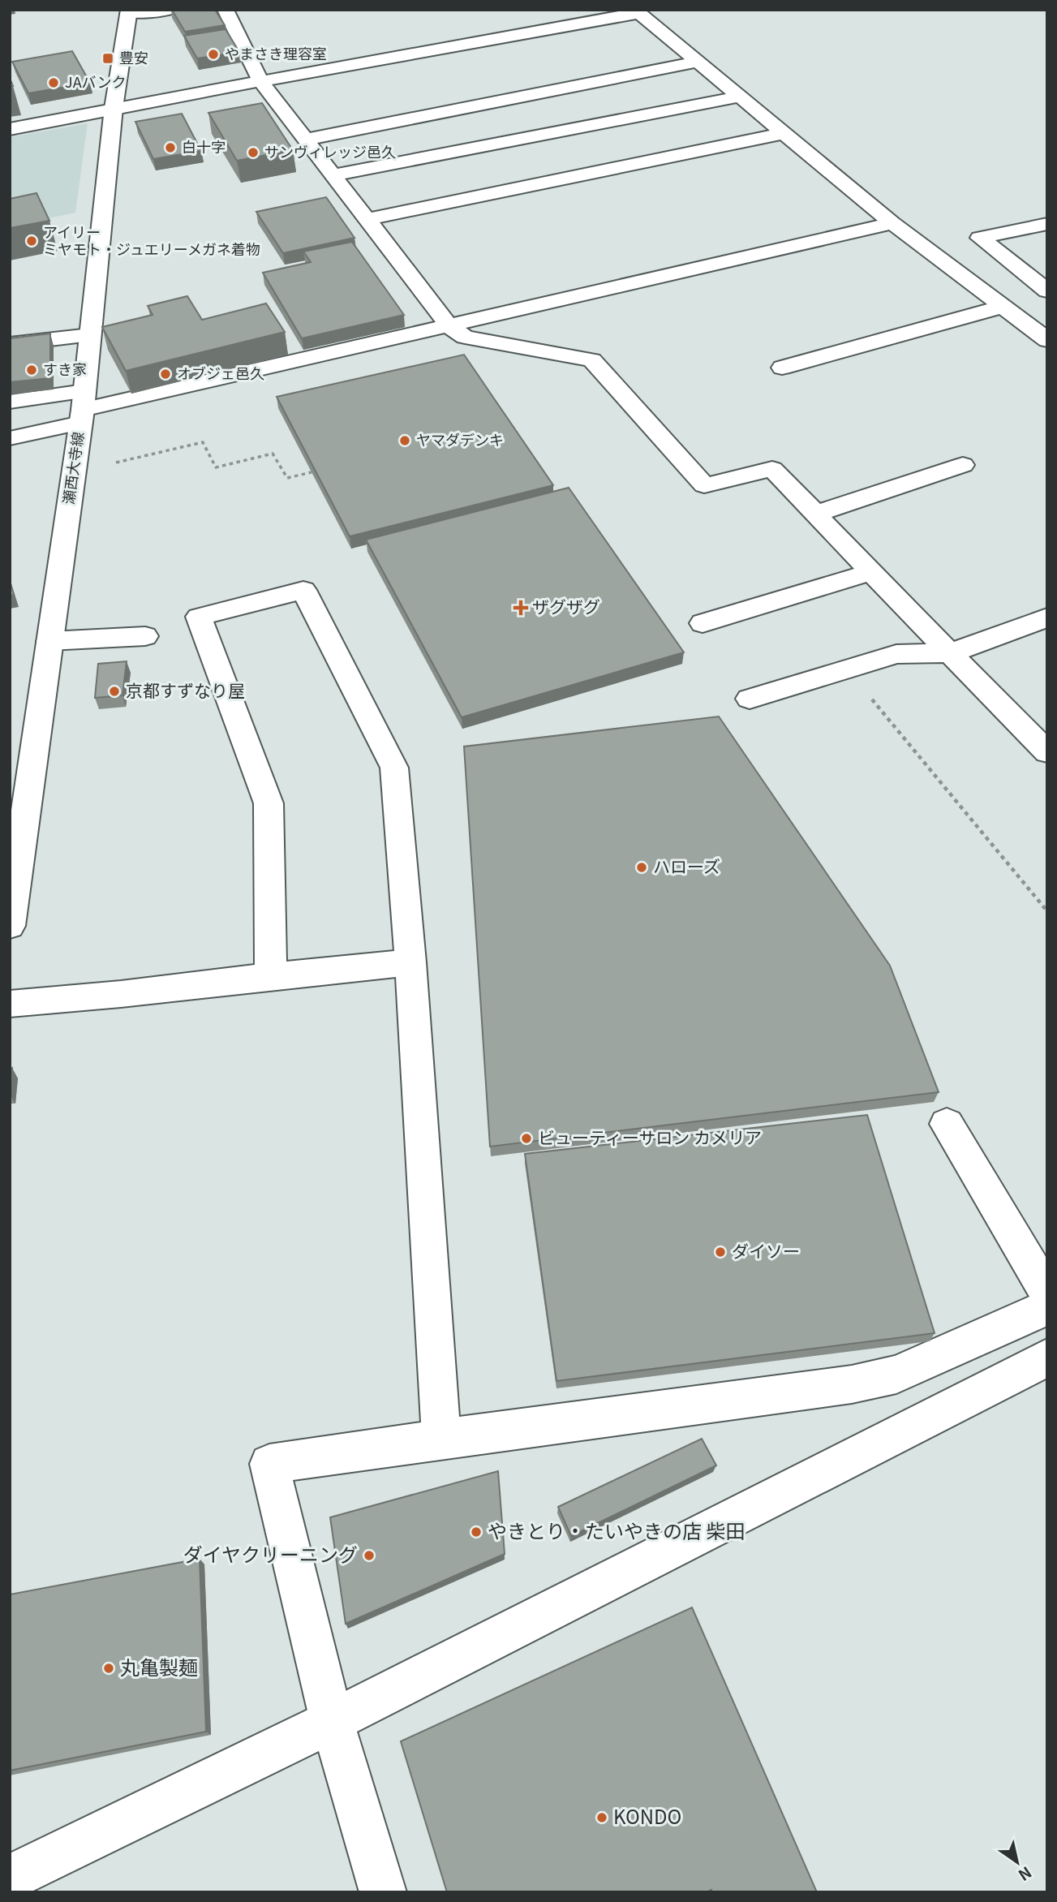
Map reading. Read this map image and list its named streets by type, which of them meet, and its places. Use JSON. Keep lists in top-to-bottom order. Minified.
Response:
{"streets":{"street":["瀬西大寺線"]},"places":{"other":["やまさき理容室","JAバンク","白十字","サンヴィレッジ邑久","アイリー ミヤモト・ジュエリーメガネ着物","すき家","オブジェ邑久","ヤマダデンキ","京都すずなり屋","ハローズ","ビューティーサロン カメリア","ダイソー","やきとり・たいやきの店 柴田","ダイヤクリーニング","丸亀製麺","KONDO"],"transit":["豊安"],"health":["ザグザグ"]},"north":"bottom right"}
